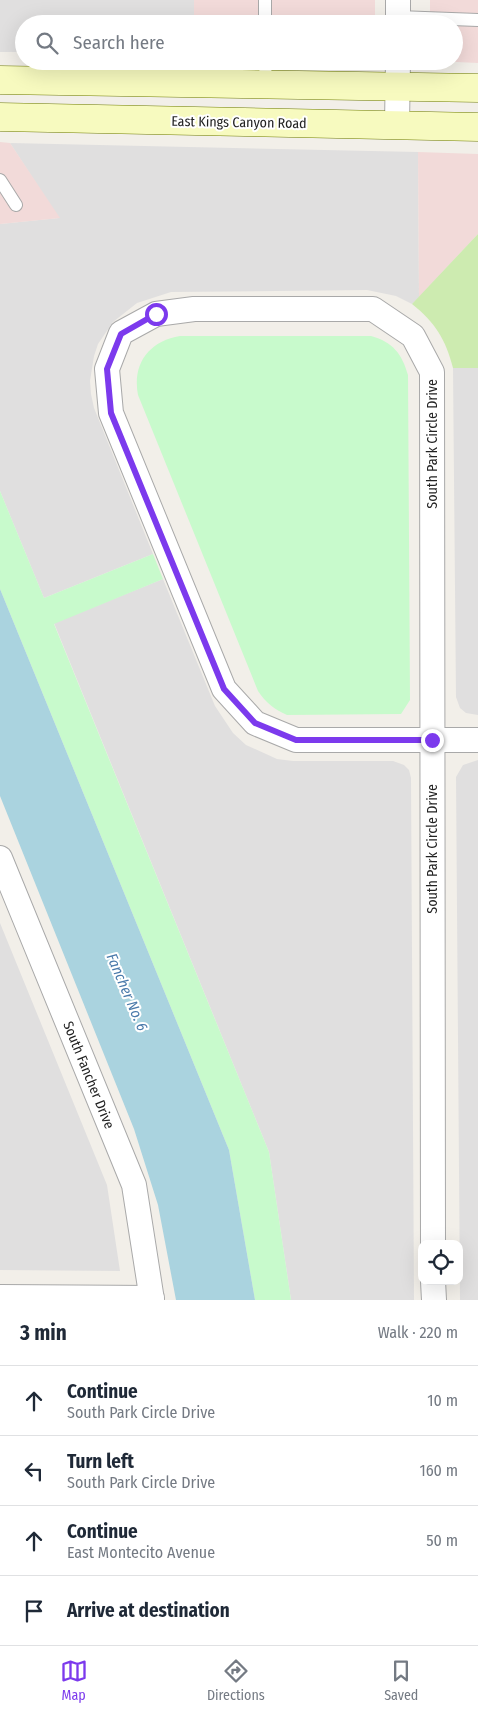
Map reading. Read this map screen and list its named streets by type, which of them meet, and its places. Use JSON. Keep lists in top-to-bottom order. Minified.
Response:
{"streets":{"main road":["East Kings Canyon Road"],"street":["South Park Circle Drive","South Fancher Drive"]},"water":["Fancher No. 6"],"page":{"search":"Search here","heading":["3 min","Walk · 220 m"],"list":[["Continue","South Park Circle Drive","10 m"],["Turn left","South Park Circle Drive","160 m"],["Continue","East Montecito Avenue","50 m"],"Arrive at destination"],"nav":["Map","Directions","Saved"]}}
